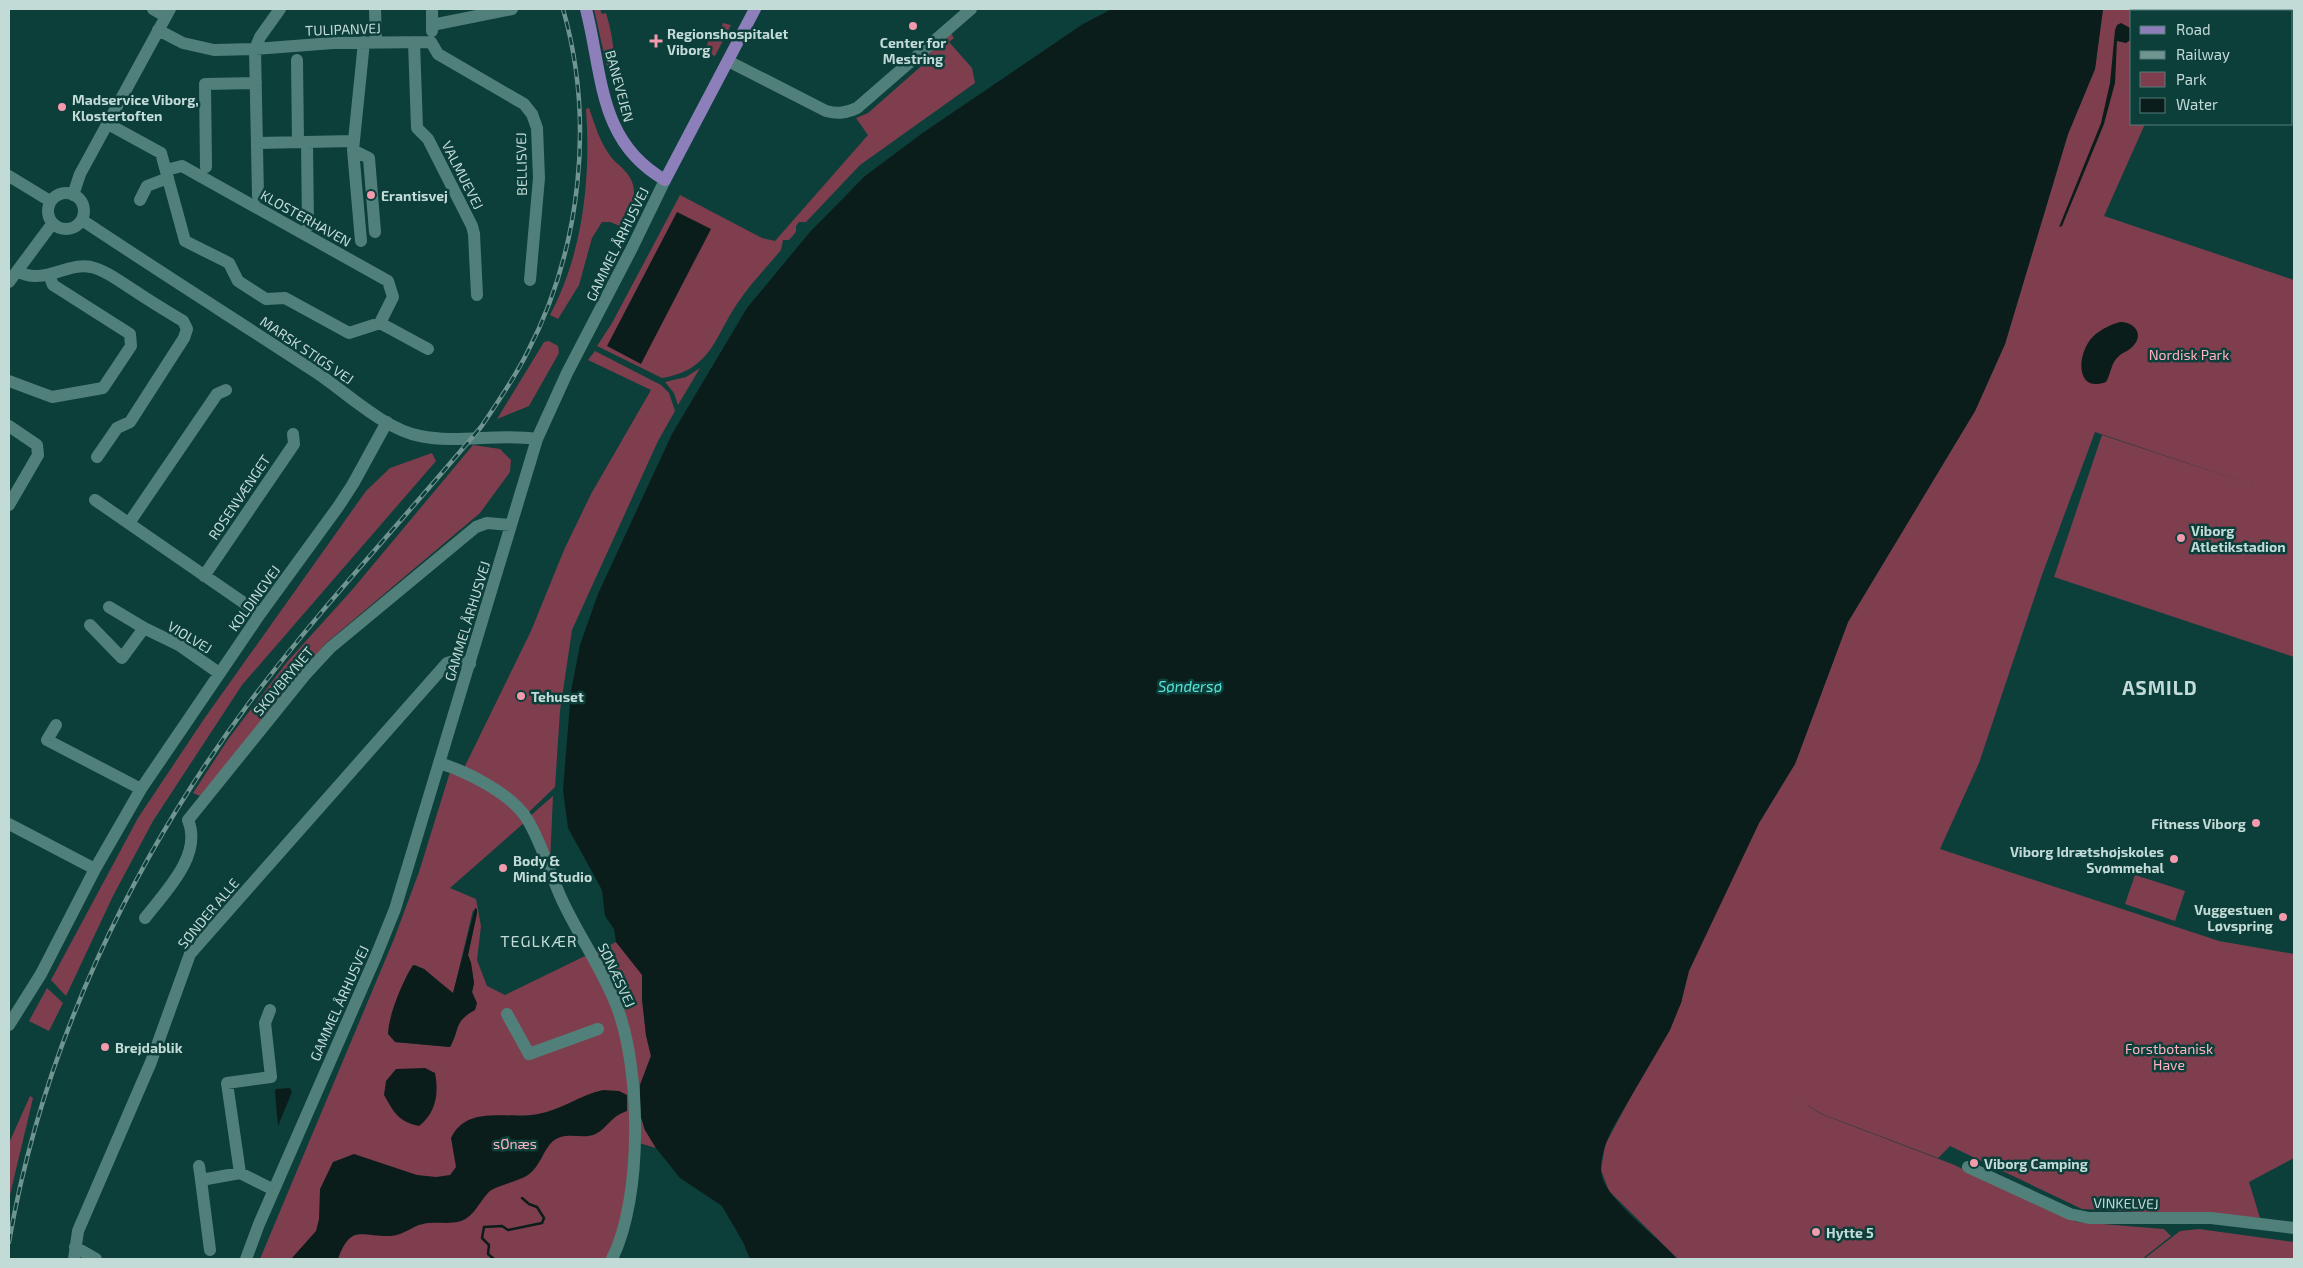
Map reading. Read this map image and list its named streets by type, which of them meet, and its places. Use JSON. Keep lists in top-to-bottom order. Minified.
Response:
{"streets":{"main road":["BANEVEJEN","GAMMEL ÅRHUSVEJ"],"street":["TULIPANVEJ","BELLISVEJ","VALMUEVEJ","KLOSTERHAVEN","MARSK STIGS VEJ","ROSENVÆNGET","KOLDINGVEJ","VIOLVEJ","SKOVBRYNET","SØNDER ALLE","SØNÆSVEJ","VINKELVEJ"]},"crossings":[["TULIPANVEJ","BELLISVEJ"],["TULIPANVEJ","VALMUEVEJ"],["BANEVEJEN","GAMMEL ÅRHUSVEJ"],["GAMMEL ÅRHUSVEJ","MARSK STIGS VEJ"],["GAMMEL ÅRHUSVEJ","SKOVBRYNET"],["GAMMEL ÅRHUSVEJ","SØNDER ALLE"],["GAMMEL ÅRHUSVEJ","SØNÆSVEJ"],["MARSK STIGS VEJ","KOLDINGVEJ"],["KOLDINGVEJ","VIOLVEJ"]],"districts":["ASMILD","TEGLKÆR"],"water":["Søndersø"],"parks":["Nordisk Park","Forstbotanisk Have","sØnæs"],"places":{"other":["Center for Mestring","Madservice Viborg, Klostertoften","Erantisvej","Viborg Atletikstadion","Tehuset","Fitness Viborg","Viborg Idrætshøjskoles Svømmehal","Body & Mind Studio","Vuggestuen Løvspring","Brejdablik","Viborg Camping","Hytte 5"],"health":["Regionshospitalet Viborg"]},"legend":["Road","Railway","Park","Water"]}
